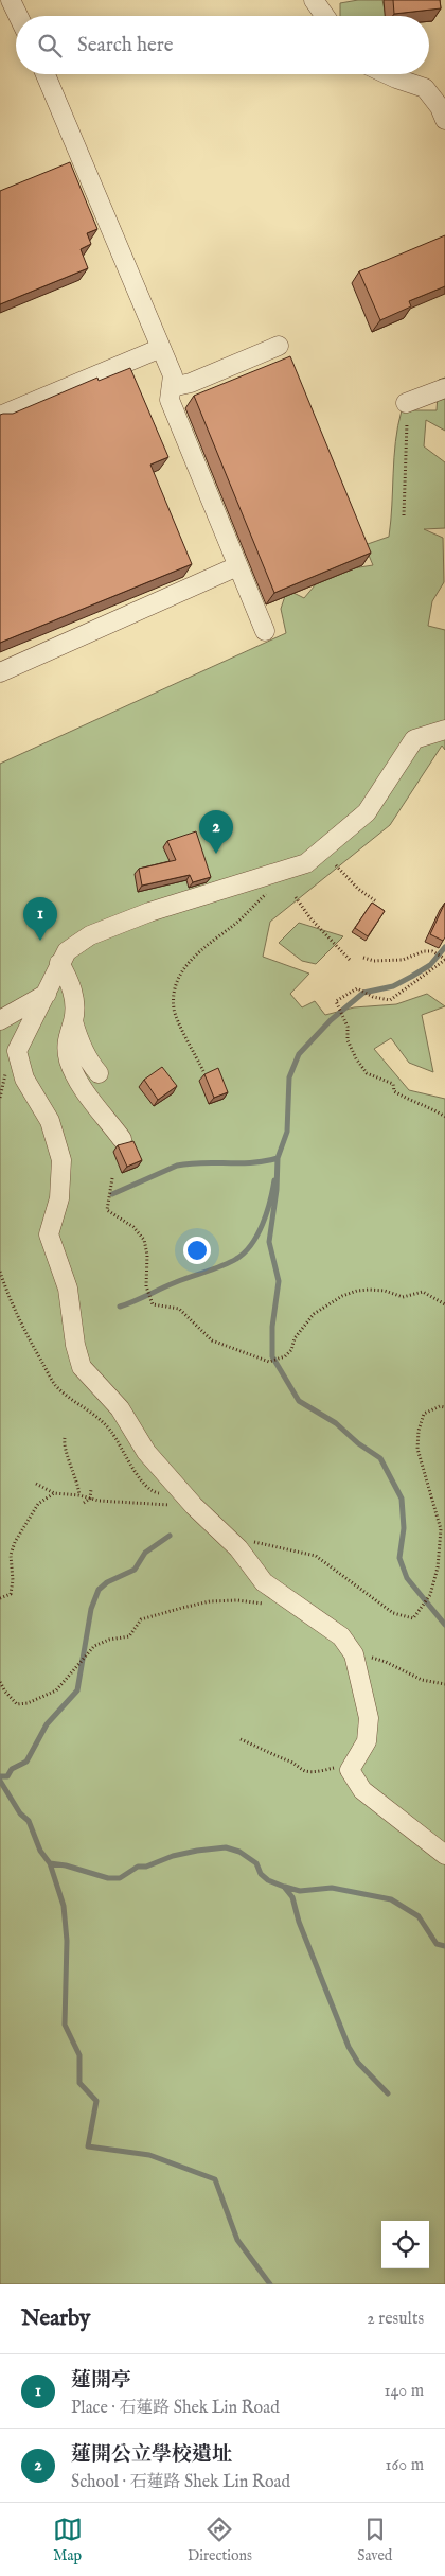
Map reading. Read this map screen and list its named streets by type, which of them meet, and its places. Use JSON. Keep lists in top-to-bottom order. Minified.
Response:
{"page":{"search":"Search here","pins":["2","1"],"heading":["Nearby","2 results"],"list":[{"mark":"1","name":"蓮開亭","note":"Place · 石蓮路 Shek Lin Road","value":"140 m"},{"mark":"2","name":"蓮開公立學校遺址","note":"School · 石蓮路 Shek Lin Road","value":"160 m"}],"nav":["Map","Directions","Saved"]}}
